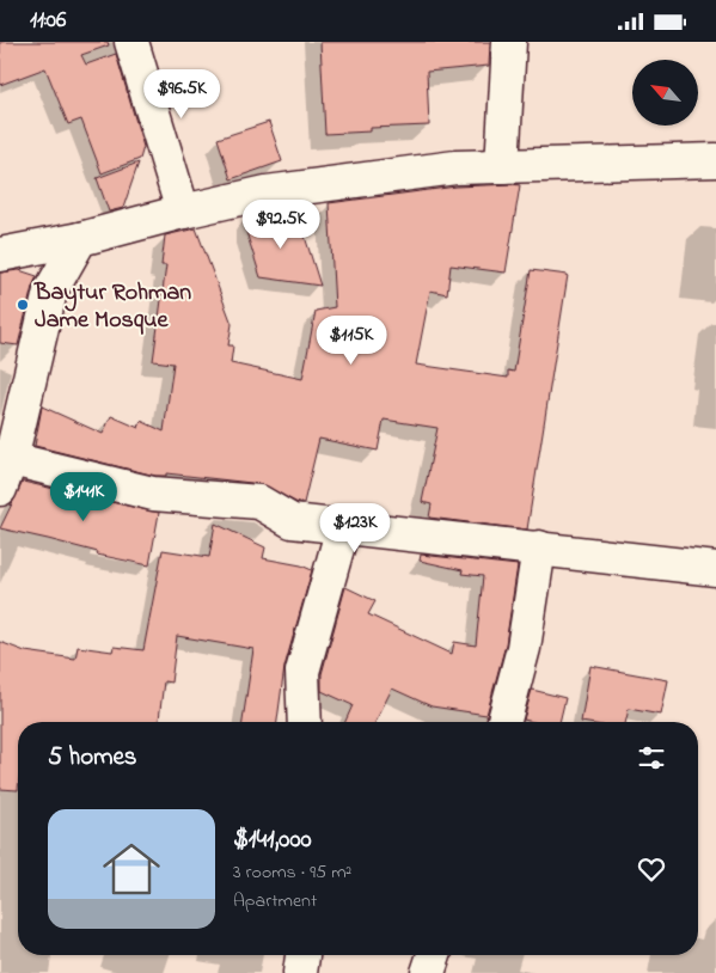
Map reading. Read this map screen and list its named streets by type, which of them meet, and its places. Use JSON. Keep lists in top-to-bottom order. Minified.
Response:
{"places":["Baytur Rohman Jame Mosque"],"north":"top left","page":{"status":"11:06","price":["$96.5K","$92.5K","$115K","$141K","$123K"],"heading":"5 homes","list":[{"name":"$141,000","note":"3 rooms · 95 m² · Apartment"}]}}
